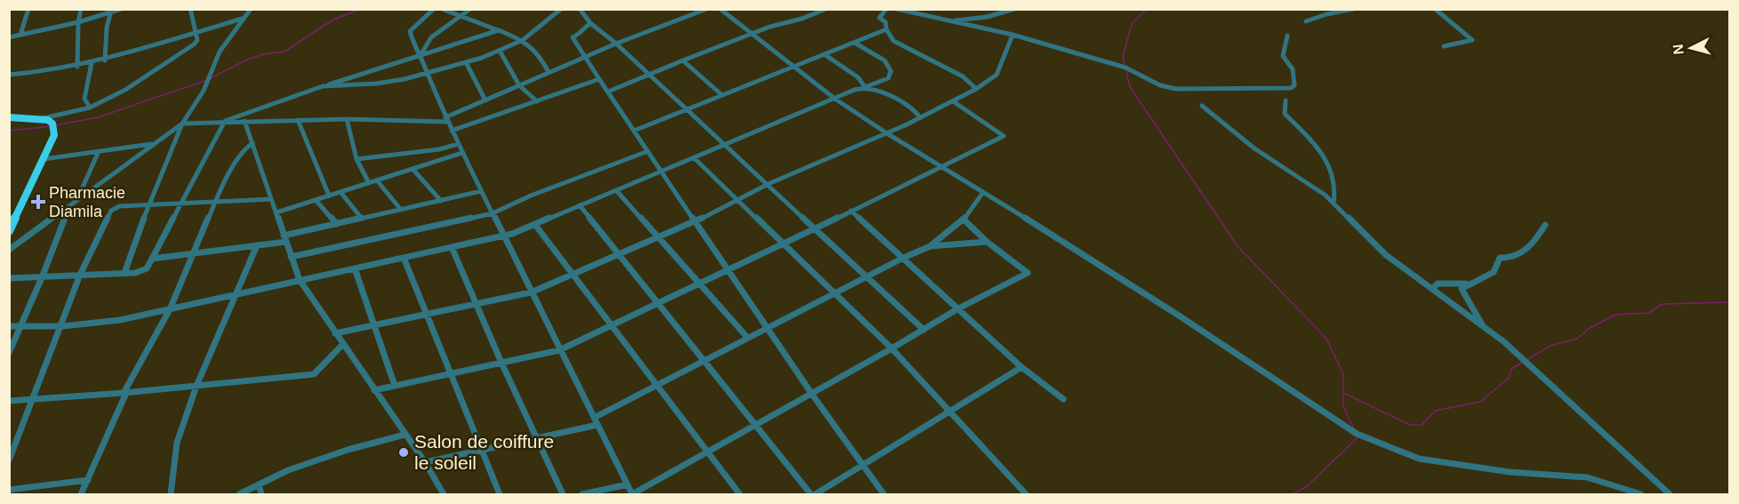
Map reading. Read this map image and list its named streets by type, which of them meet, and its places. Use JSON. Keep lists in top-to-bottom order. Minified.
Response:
{"places":{"health":["Pharmacie Diamila"],"other":["Salon de coiffure le soleil"]},"north":"left"}
